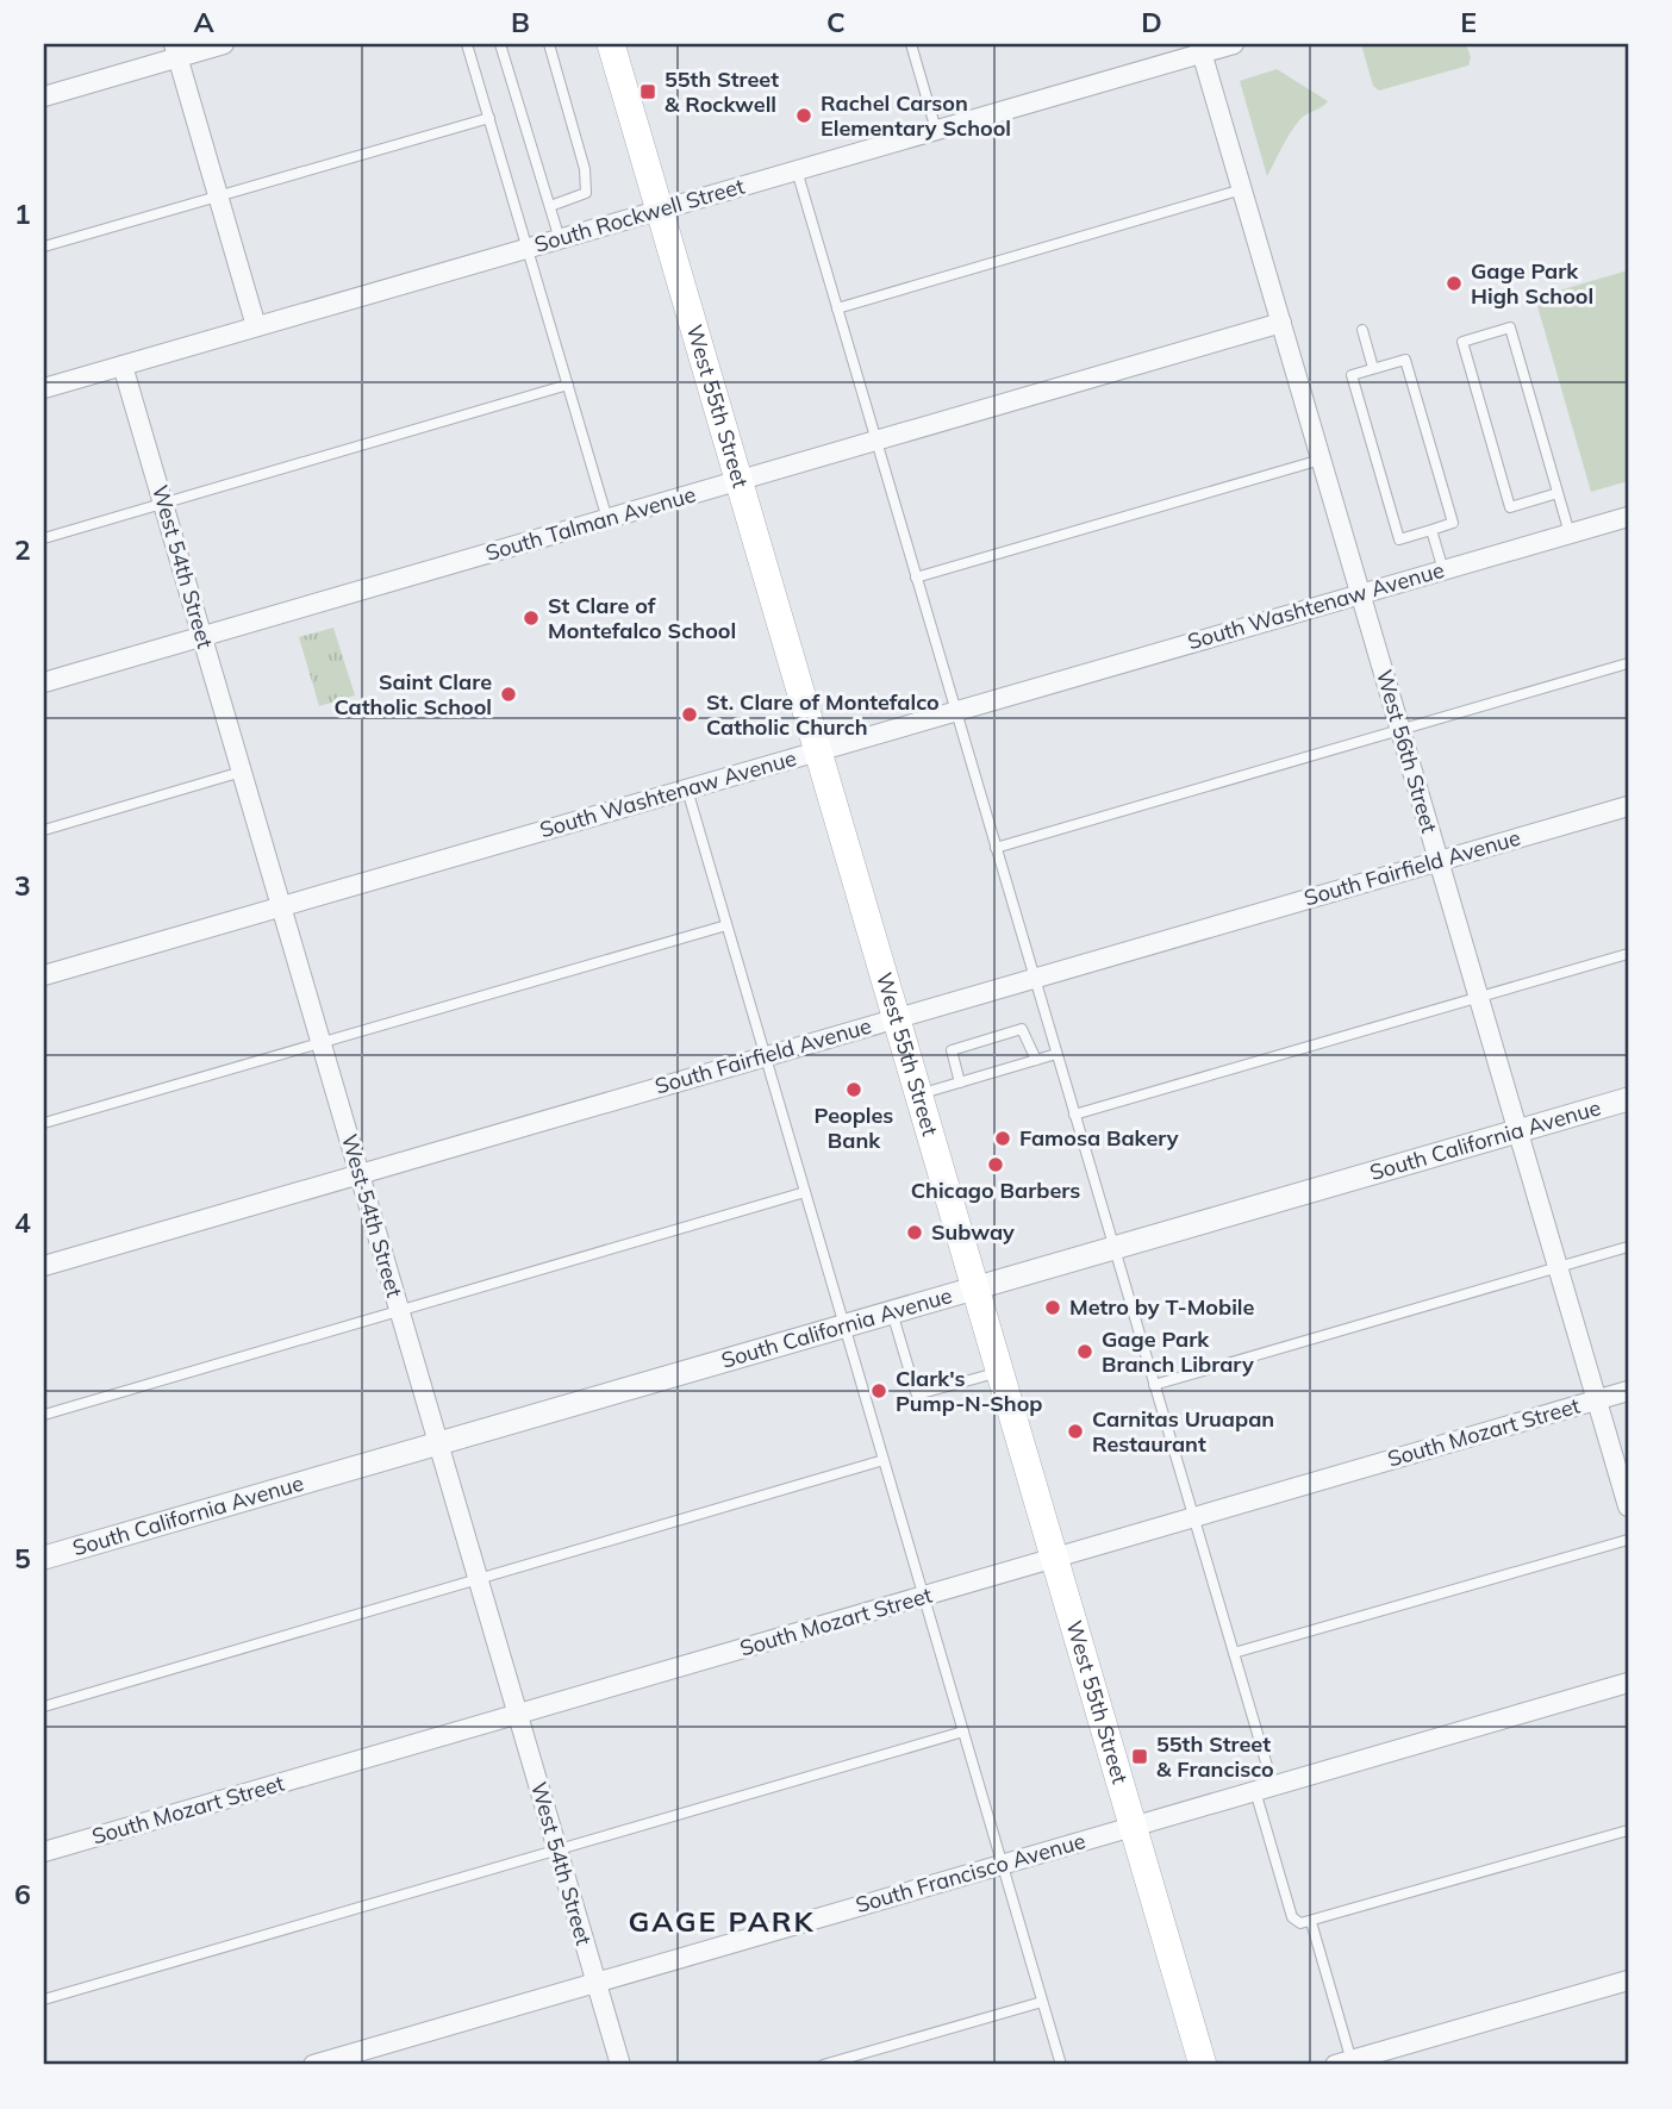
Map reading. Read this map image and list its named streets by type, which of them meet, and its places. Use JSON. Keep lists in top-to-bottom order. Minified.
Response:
{"streets":{"main road":["West 55th Street"],"street":["South Rockwell Street","South Talman Avenue","West 54th Street","South Washtenaw Avenue","West 56th Street","South Fairfield Avenue","South California Avenue","South Mozart Street","South Francisco Avenue"]},"crossings":[["South Rockwell Street","West 55th Street"],["South Rockwell Street","West 54th Street"],["South Rockwell Street","West 56th Street"],["West 55th Street","South Talman Avenue"],["West 55th Street","South Washtenaw Avenue"],["West 55th Street","South Fairfield Avenue"],["West 55th Street","South California Avenue"],["West 55th Street","South Mozart Street"],["West 55th Street","South Francisco Avenue"],["South Talman Avenue","West 54th Street"],["South Talman Avenue","West 56th Street"],["West 54th Street","South Washtenaw Avenue"],["West 54th Street","South Fairfield Avenue"],["West 54th Street","South California Avenue"],["West 54th Street","South Mozart Street"],["West 54th Street","South Francisco Avenue"],["South Washtenaw Avenue","West 56th Street"],["West 56th Street","South Fairfield Avenue"],["West 56th Street","South California Avenue"],["West 56th Street","South Mozart Street"]],"districts":["GAGE PARK"],"places":{"transit":["55th Street & Rockwell","55th Street & Francisco"],"other":["Rachel Carson Elementary School","Gage Park High School","St Clare of Montefalco School","Saint Clare Catholic School","St. Clare of Montefalco Catholic Church","Peoples Bank","Famosa Bakery","Chicago Barbers","Subway","Metro by T-Mobile","Gage Park Branch Library","Clark's Pump-N-Shop","Carnitas Uruapan Restaurant"]},"grid":{"columns":["A","B","C","D","E"],"rows":["1","2","3","4","5","6"]}}
